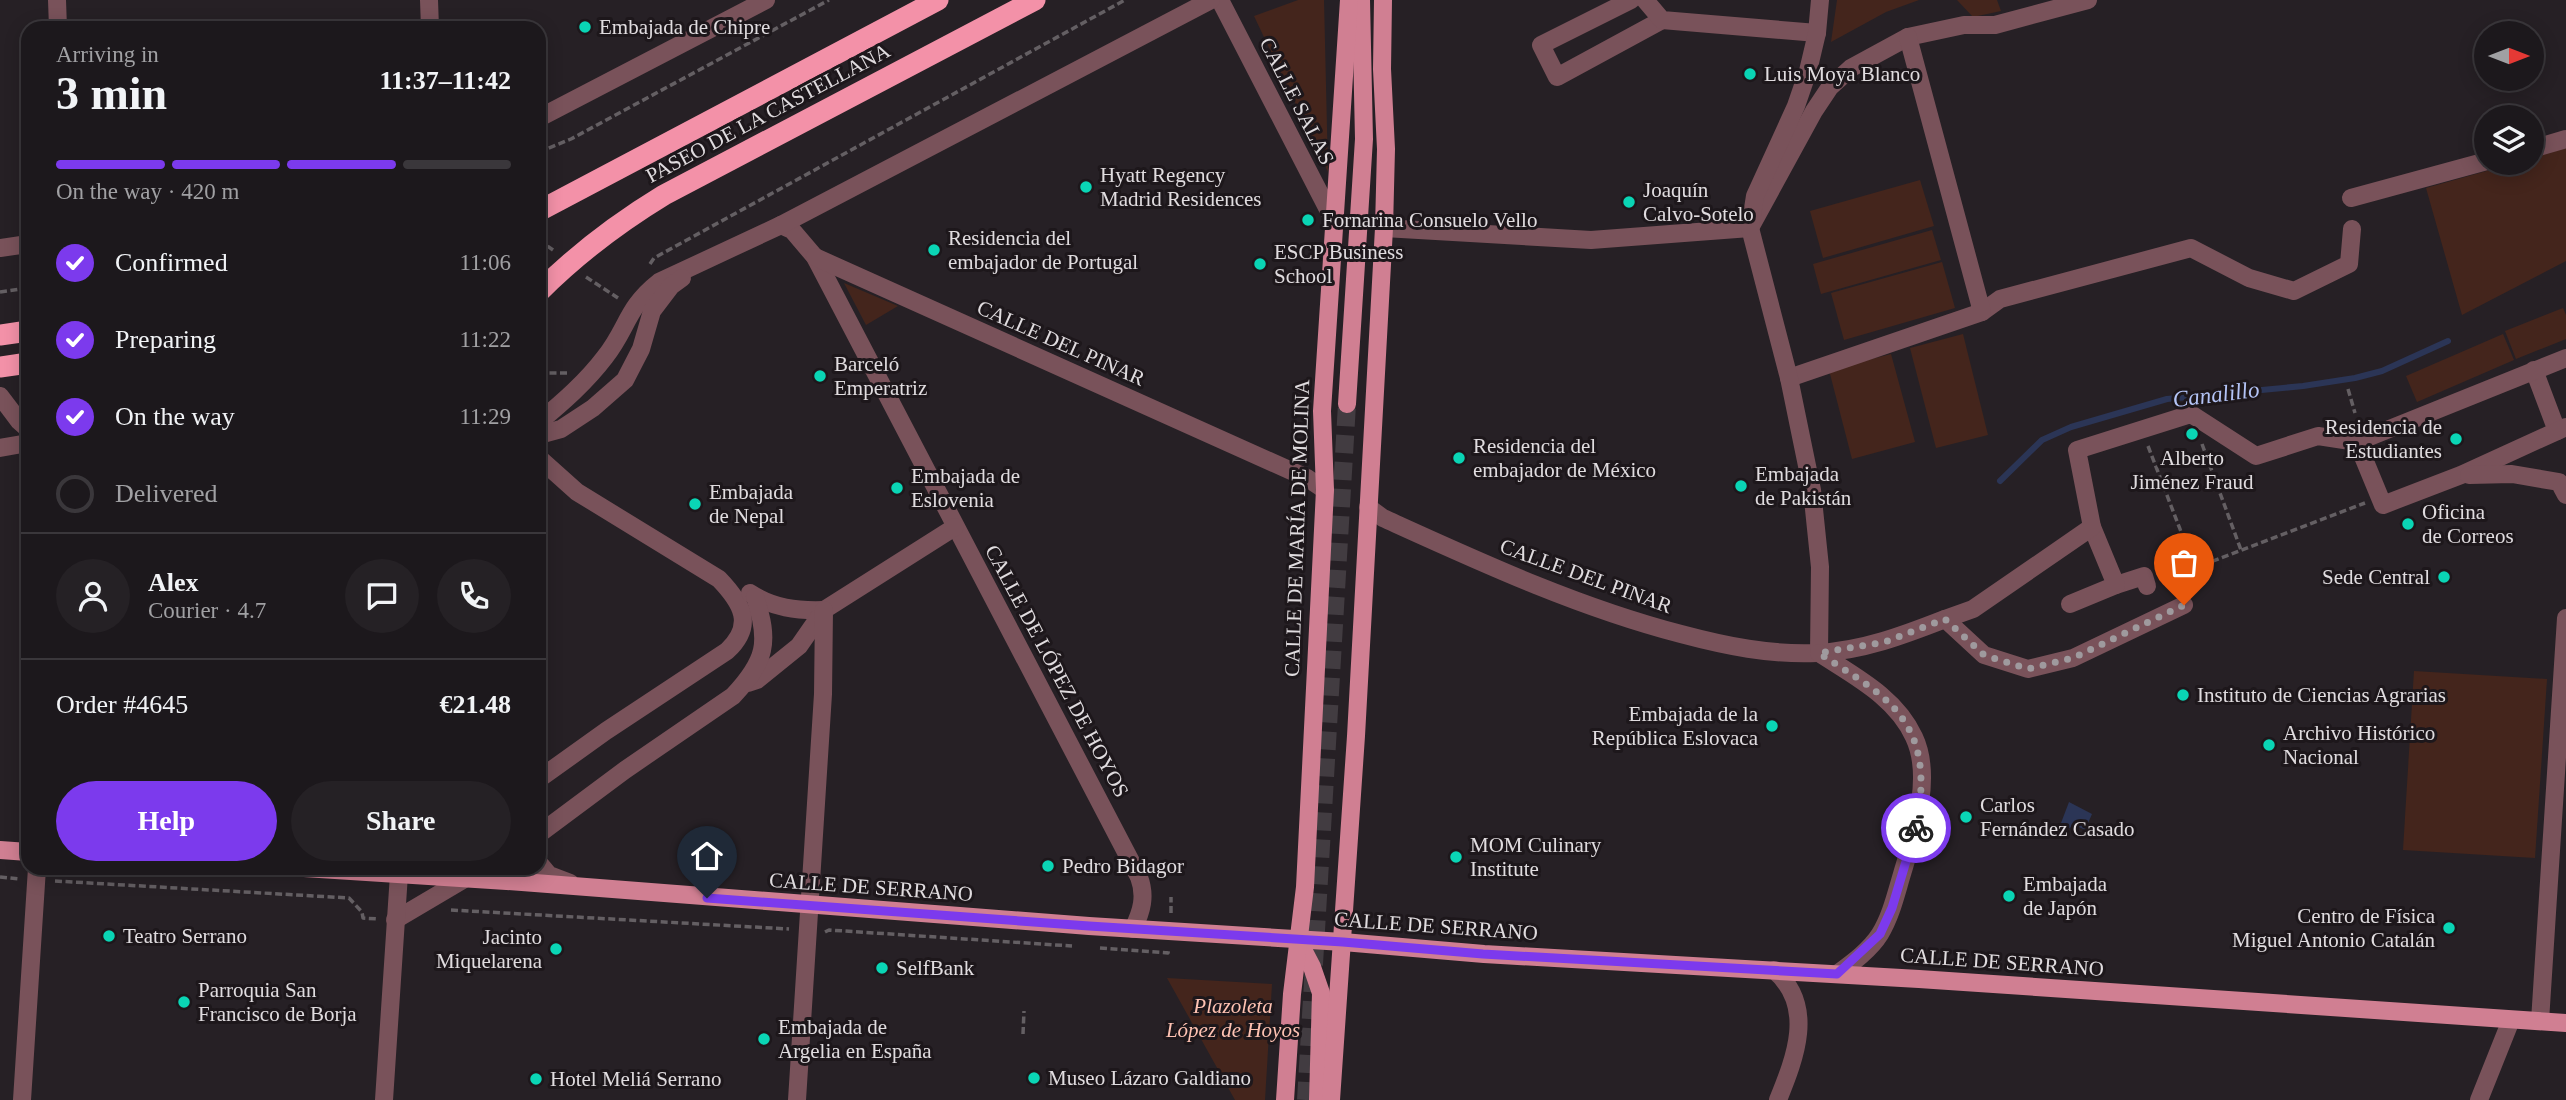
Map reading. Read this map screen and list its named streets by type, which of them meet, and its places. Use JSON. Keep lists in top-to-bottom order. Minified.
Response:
{"streets":{"highway":["PASEO DE LA CASTELLANA"],"main road":["CALLE DE MARÍA DE MOLINA","CALLE DE SERRANO"],"street":["CALLE SALAS","CALLE DEL PINAR","CALLE DE LÓPEZ DE HOYOS"]},"crossings":[["CALLE SALAS","CALLE DE MARÍA DE MOLINA"],["CALLE DEL PINAR","CALLE DE MARÍA DE MOLINA"],["CALLE DEL PINAR","CALLE DE LÓPEZ DE HOYOS"],["CALLE DE MARÍA DE MOLINA","CALLE DE SERRANO"],["CALLE DE LÓPEZ DE HOYOS","CALLE DE SERRANO"]],"water":["Canalillo"],"parks":["Plazoleta López de Hoyos"],"places":["Embajada de Chipre","Luis Moya Blanco","Hyatt Regency Madrid Residences","Joaquín Calvo-Sotelo","Fornarina Consuelo Vello","Residencia del embajador de Portugal","ESCP Business School","Barceló Emperatriz","Alberto Jiménez Fraud","Residencia de Estudiantes","Residencia del embajador de México","Embajada de Pakistán","Embajada de Eslovenia","Embajada de Nepal","Oficina de Correos","Sede Central","Instituto de Ciencias Agrarias","Embajada de la República Eslovaca","Archivo Histórico Nacional","Carlos Fernández Casado","MOM Culinary Institute","Pedro Bidagor","Embajada de Japón","Centro de Física Miguel Antonio Catalán","Teatro Serrano","Jacinto Miquelarena","SelfBank","Parroquia San Francisco de Borja","Embajada de Argelia en España","Museo Lázaro Galdiano","Hotel Meliá Serrano"],"north":"right","page":{"heading":["3 min","Arriving in","11:37–11:42"],"panel":["Alex","Courier · 4.7","Order #4645","€21.48"],"bar":"On the way · 420 m","list":[["Confirmed","11:06"],["Preparing","11:22"],["On the way","11:29"],"Delivered"],"buttons":["Help","Share"]}}
